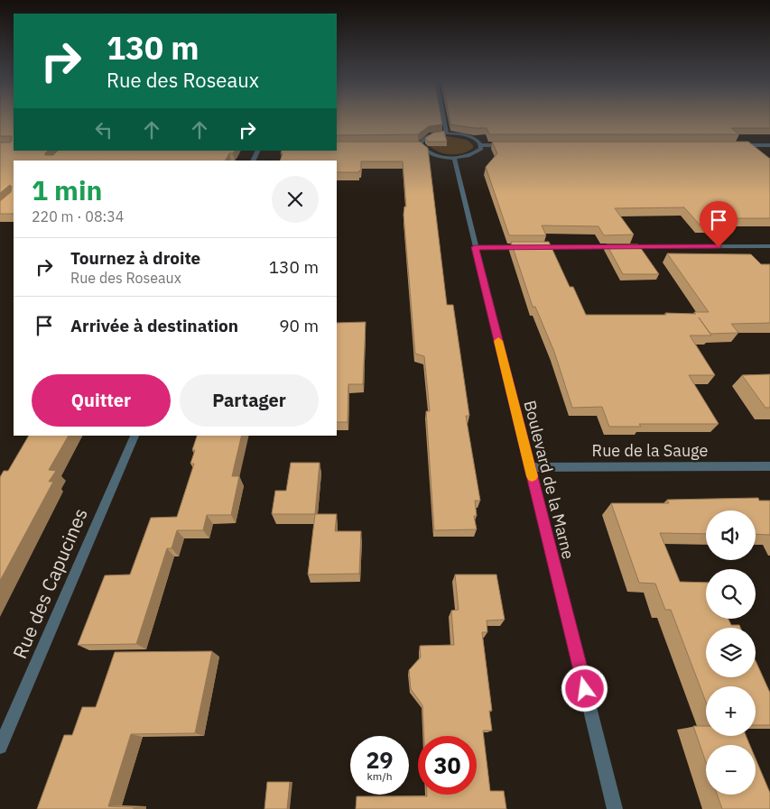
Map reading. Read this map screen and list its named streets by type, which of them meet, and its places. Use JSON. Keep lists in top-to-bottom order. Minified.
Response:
{"streets":{"street":["Rue de la Sauge","Boulevard de la Marne","Rue des Capucines"]},"crossings":[["Rue de la Sauge","Boulevard de la Marne"]],"page":{"turn":["130 m","Rue des Roseaux"],"heading":["1 min","220 m · 08:34"],"list":[{"name":"Tournez à droite","note":"Rue des Roseaux","value":"130 m"},{"name":"Arrivée à destination","value":"90 m"}],"buttons":["Quitter","Partager"],"map_buttons":["+","−"],"speed":"29 km/h","limit":"30"}}
